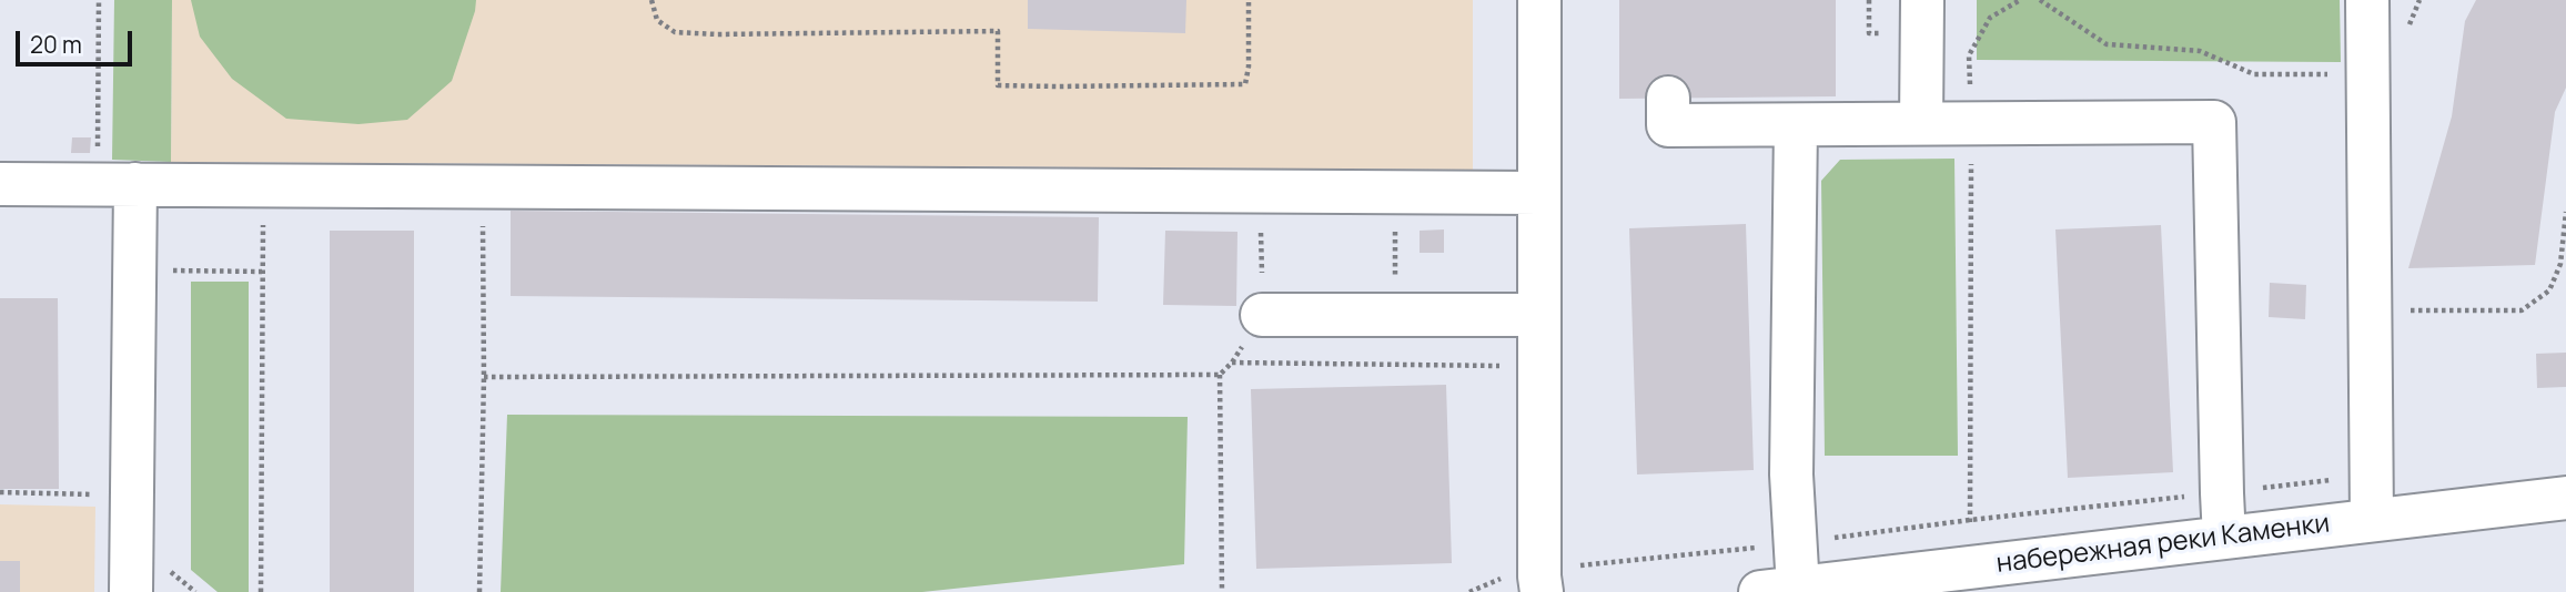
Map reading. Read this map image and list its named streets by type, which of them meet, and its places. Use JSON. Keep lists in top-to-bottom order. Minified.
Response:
{"streets":{"street":["набережная реки Каменки"]},"scale_bar":"20 m"}
